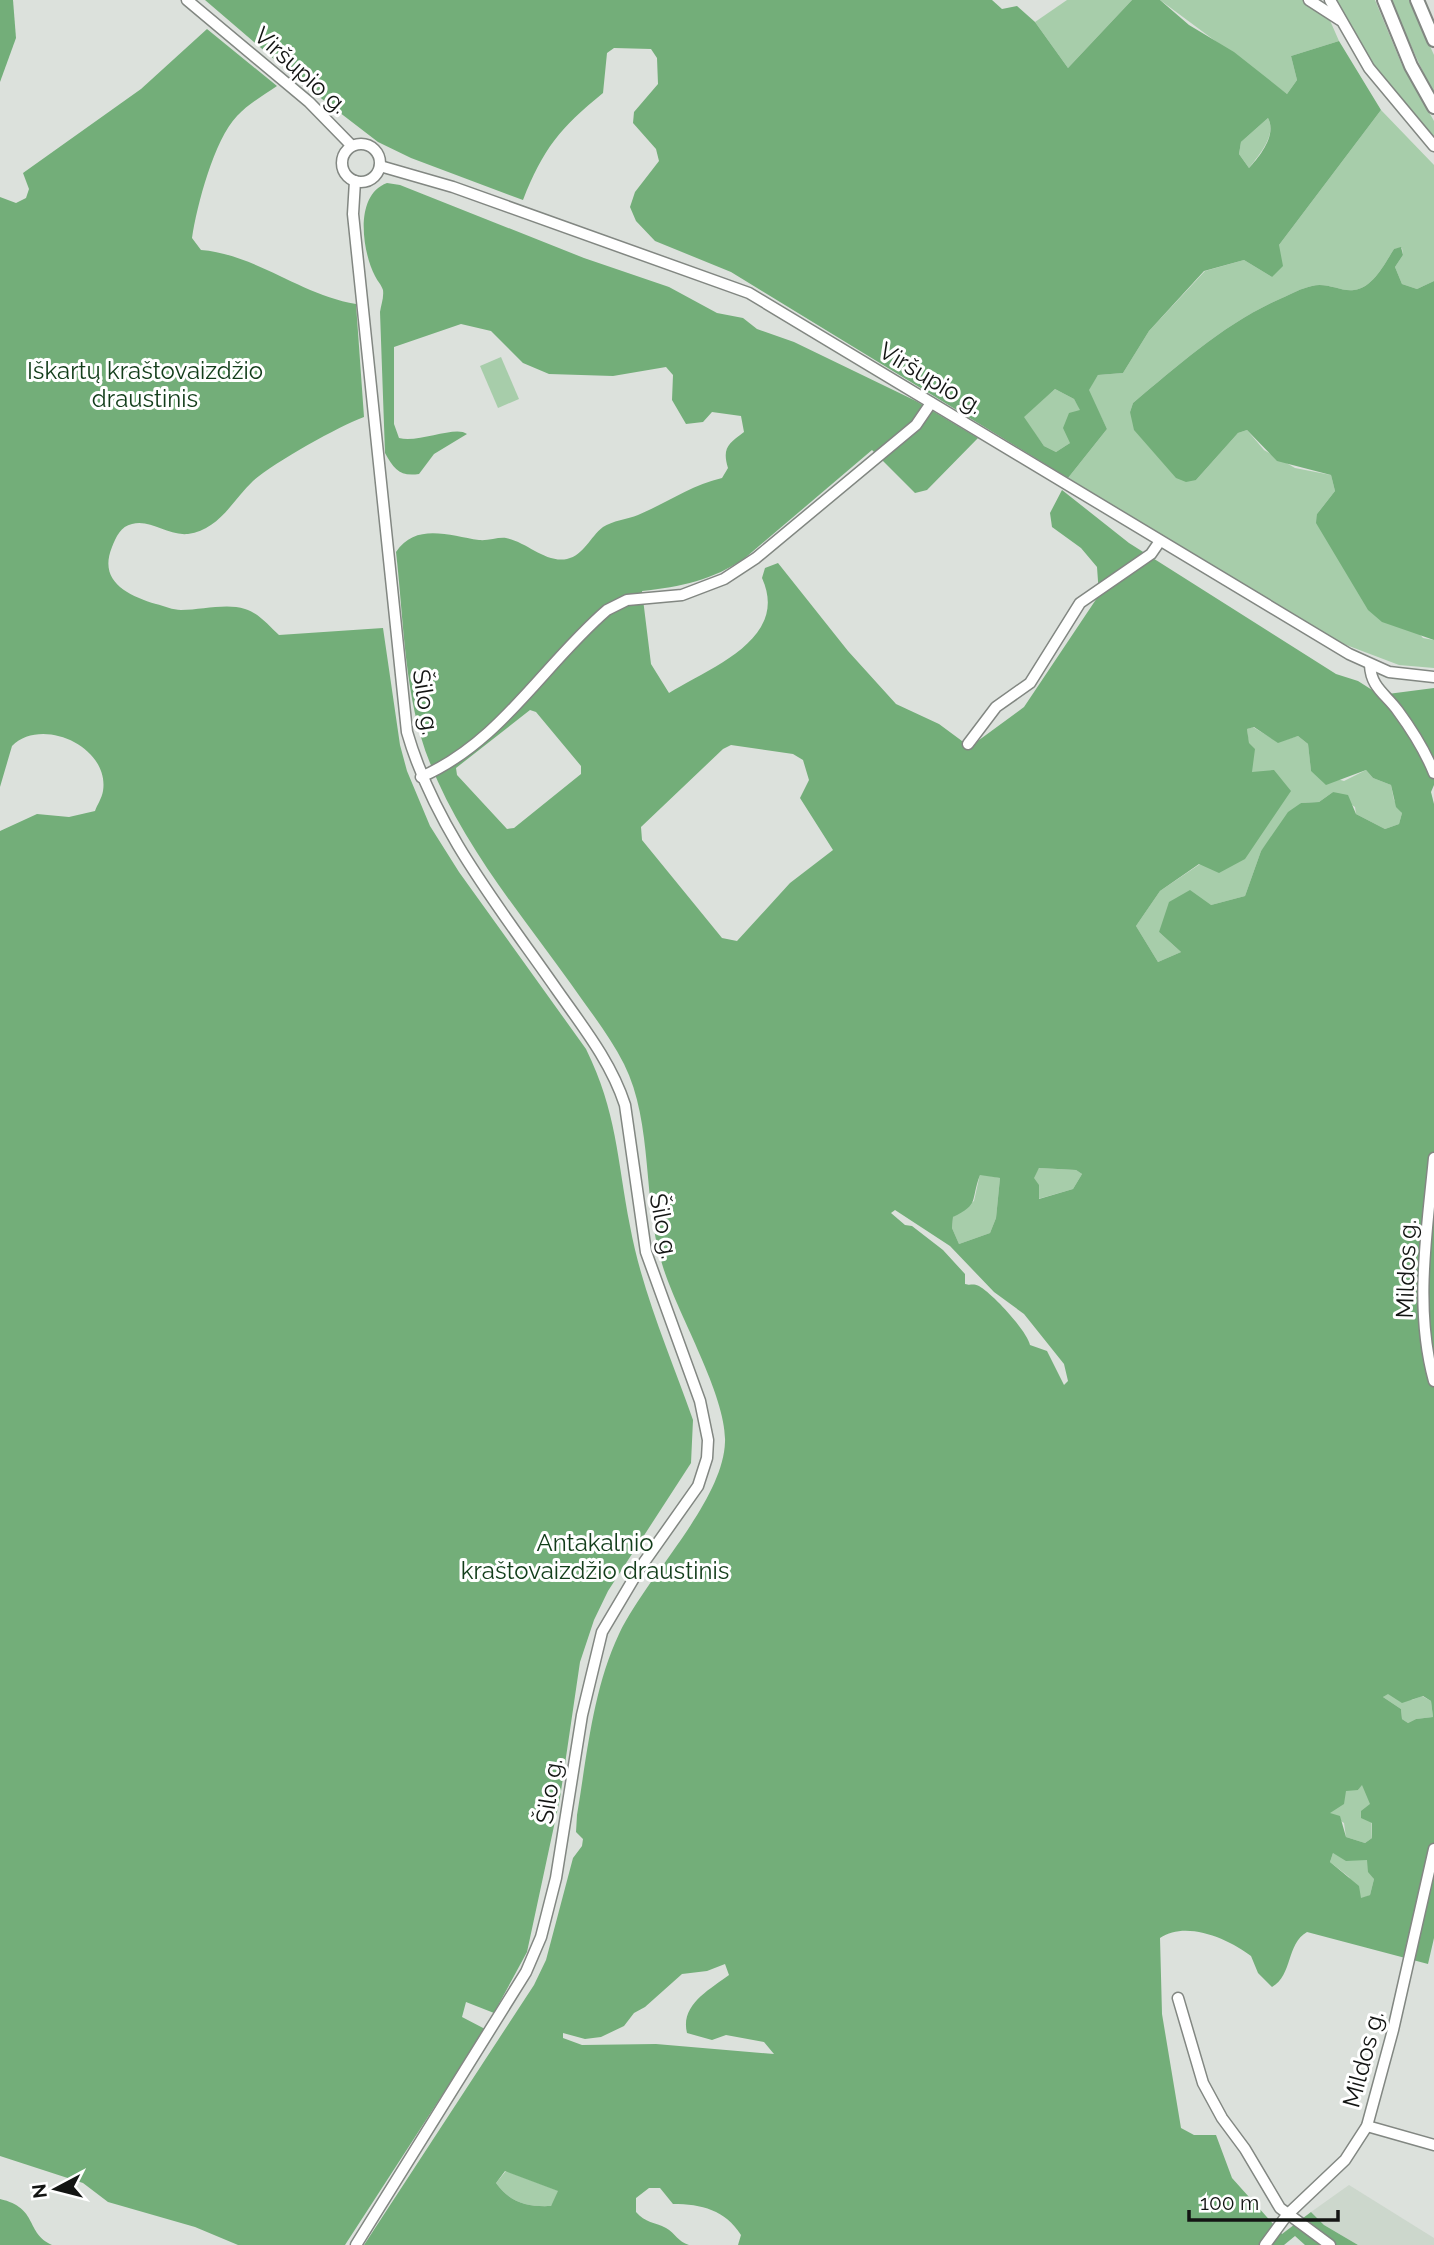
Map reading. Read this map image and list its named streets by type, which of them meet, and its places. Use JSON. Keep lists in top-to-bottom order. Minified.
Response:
{"streets":{"street":["Viršupio g.","Šilo g.","Mildos g."]},"crossings":[["Viršupio g.","Šilo g."]],"parks":["Iškartų kraštovaizdžio draustinis","Antakalnio kraštovaizdžio draustinis"],"scale_bar":"100 m","north":"left"}
